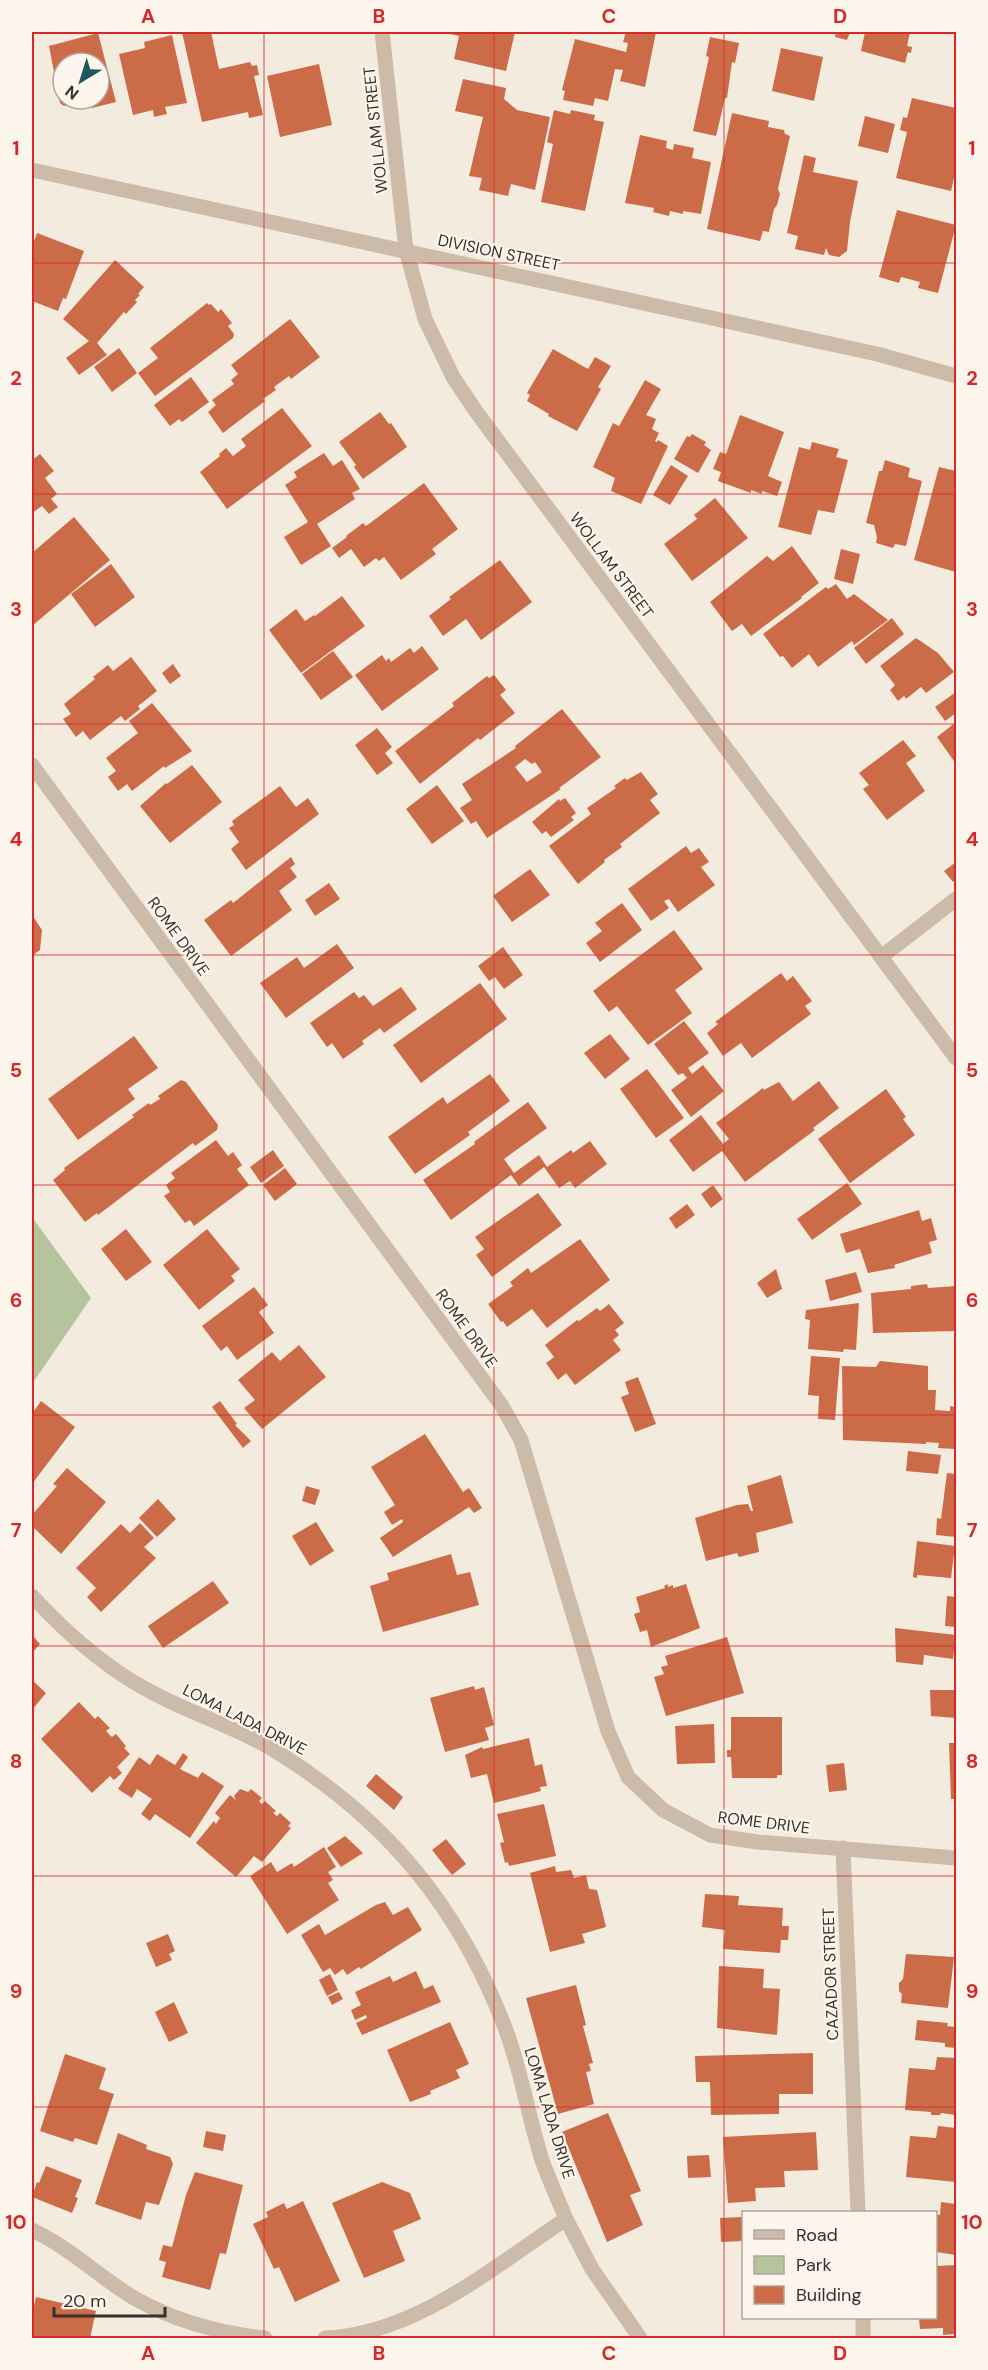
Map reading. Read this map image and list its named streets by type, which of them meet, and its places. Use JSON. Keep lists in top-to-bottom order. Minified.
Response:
{"streets":{"street":["WOLLAM STREET","DIVISION STREET","ROME DRIVE","LOMA LADA DRIVE","CAZADOR STREET"]},"crossings":[["WOLLAM STREET","DIVISION STREET"],["ROME DRIVE","CAZADOR STREET"]],"legend":["Road","Park","Building"],"scale_bar":"20 m","north":"bottom left","grid":{"columns":["A","B","C","D"],"rows":["1","2","3","4","5","6","7","8","9","10"]}}
